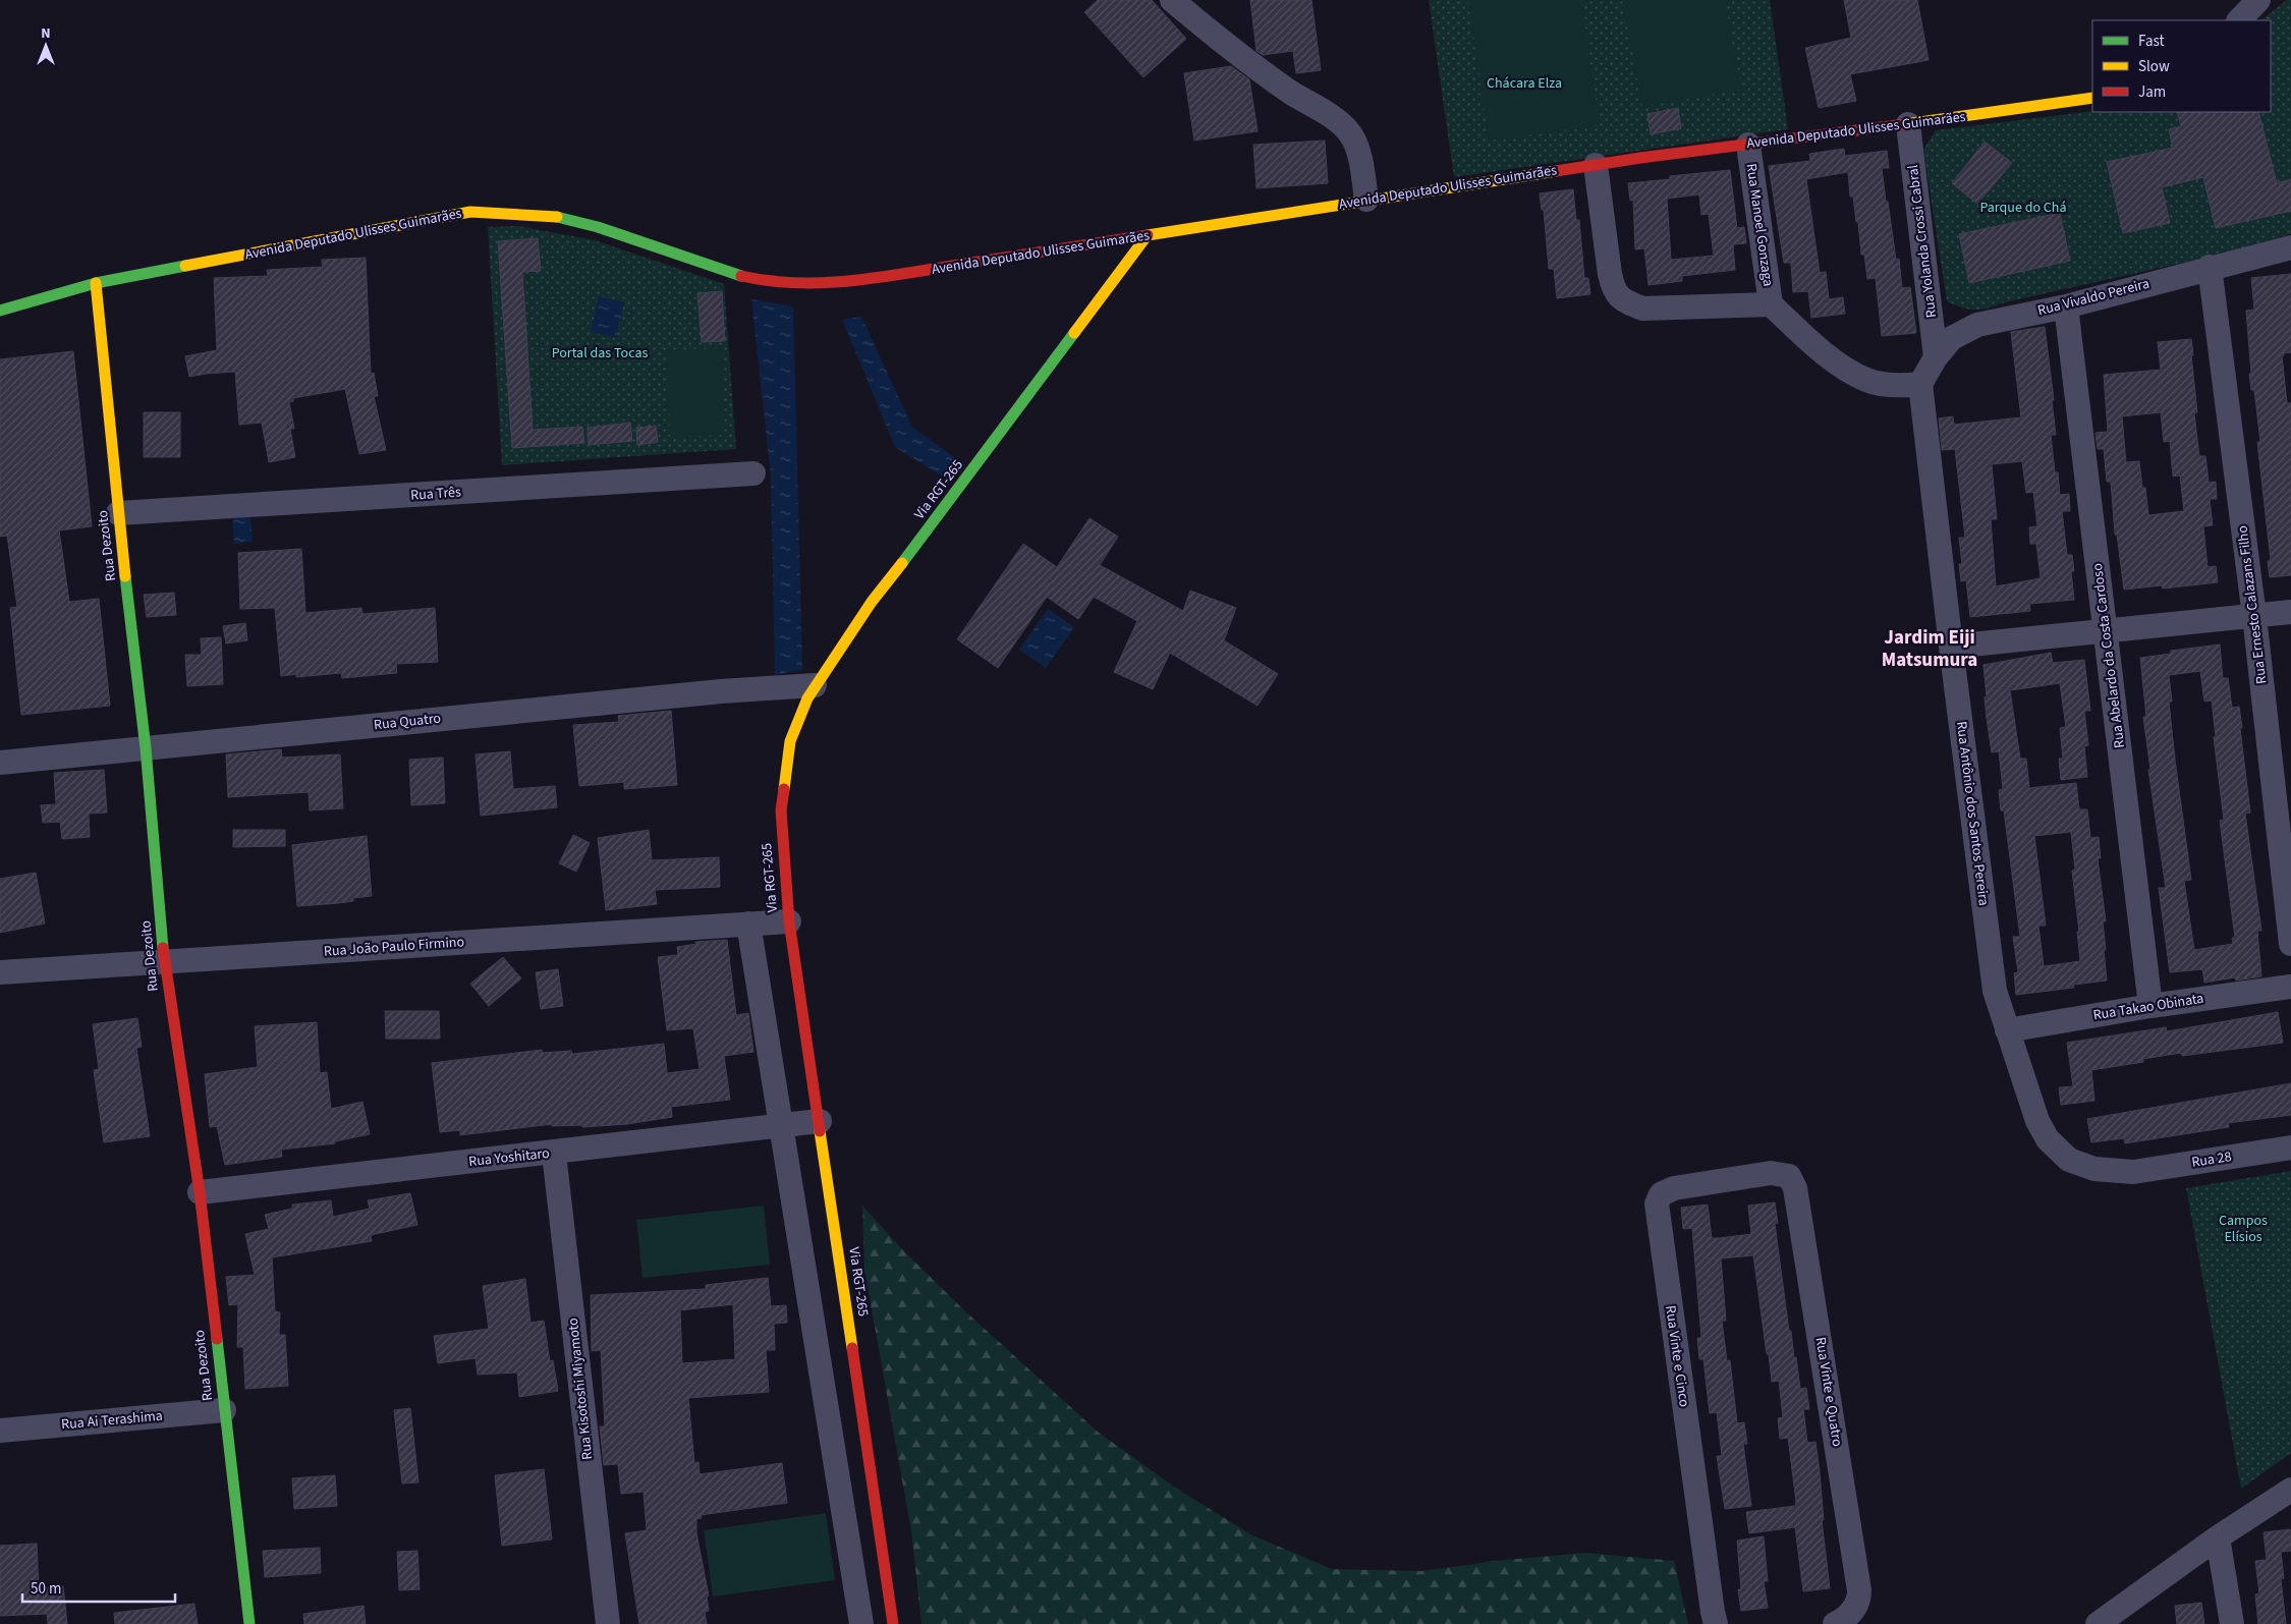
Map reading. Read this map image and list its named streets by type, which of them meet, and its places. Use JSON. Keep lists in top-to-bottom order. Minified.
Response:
{"streets":{"street":["Avenida Deputado Ulisses Guimarães","Rua Manoel Gonzaga","Rua Yolanda Crossi Cabral","Rua Vivaldo Pereira","Via RGT-265","Rua Três","Rua Dezoito","Rua Ernesto Calazans Filho","Rua Abelardo da Costa Cardoso","Rua Quatro","Rua Antônio dos Santos Pereira","Rua João Paulo Firmino","Rua Takao Obinata","Rua Yoshitaro","Rua 28","Rua Vinte e Cinco","Rua Kisotoshi Miyamoto","Rua Vinte e Quatro","Rua Ai Terashima"]},"crossings":[["Avenida Deputado Ulisses Guimarães","Rua Manoel Gonzaga"],["Avenida Deputado Ulisses Guimarães","Rua Yolanda Crossi Cabral"],["Avenida Deputado Ulisses Guimarães","Via RGT-265"],["Avenida Deputado Ulisses Guimarães","Rua Dezoito"],["Rua Yolanda Crossi Cabral","Rua Vivaldo Pereira"],["Rua Vivaldo Pereira","Rua Ernesto Calazans Filho"],["Rua Vivaldo Pereira","Rua Abelardo da Costa Cardoso"],["Rua Vivaldo Pereira","Rua Antônio dos Santos Pereira"],["Via RGT-265","Rua Quatro"],["Via RGT-265","Rua João Paulo Firmino"],["Via RGT-265","Rua Yoshitaro"],["Rua Três","Rua Dezoito"],["Rua Dezoito","Rua Quatro"],["Rua Dezoito","Rua João Paulo Firmino"],["Rua Dezoito","Rua Yoshitaro"],["Rua Dezoito","Rua Ai Terashima"],["Rua Abelardo da Costa Cardoso","Rua Takao Obinata"],["Rua Antônio dos Santos Pereira","Rua Takao Obinata"],["Rua Antônio dos Santos Pereira","Rua 28"],["Rua Yoshitaro","Rua Kisotoshi Miyamoto"],["Rua Vinte e Cinco","Rua Vinte e Quatro"]],"districts":["Jardim Eiji Matsumura"],"parks":["Chácara Elza","Parque do Chá","Portal das Tocas","Campos Elísios"],"legend":["Fast","Slow","Jam"],"scale_bar":"50 m","north":"top"}
